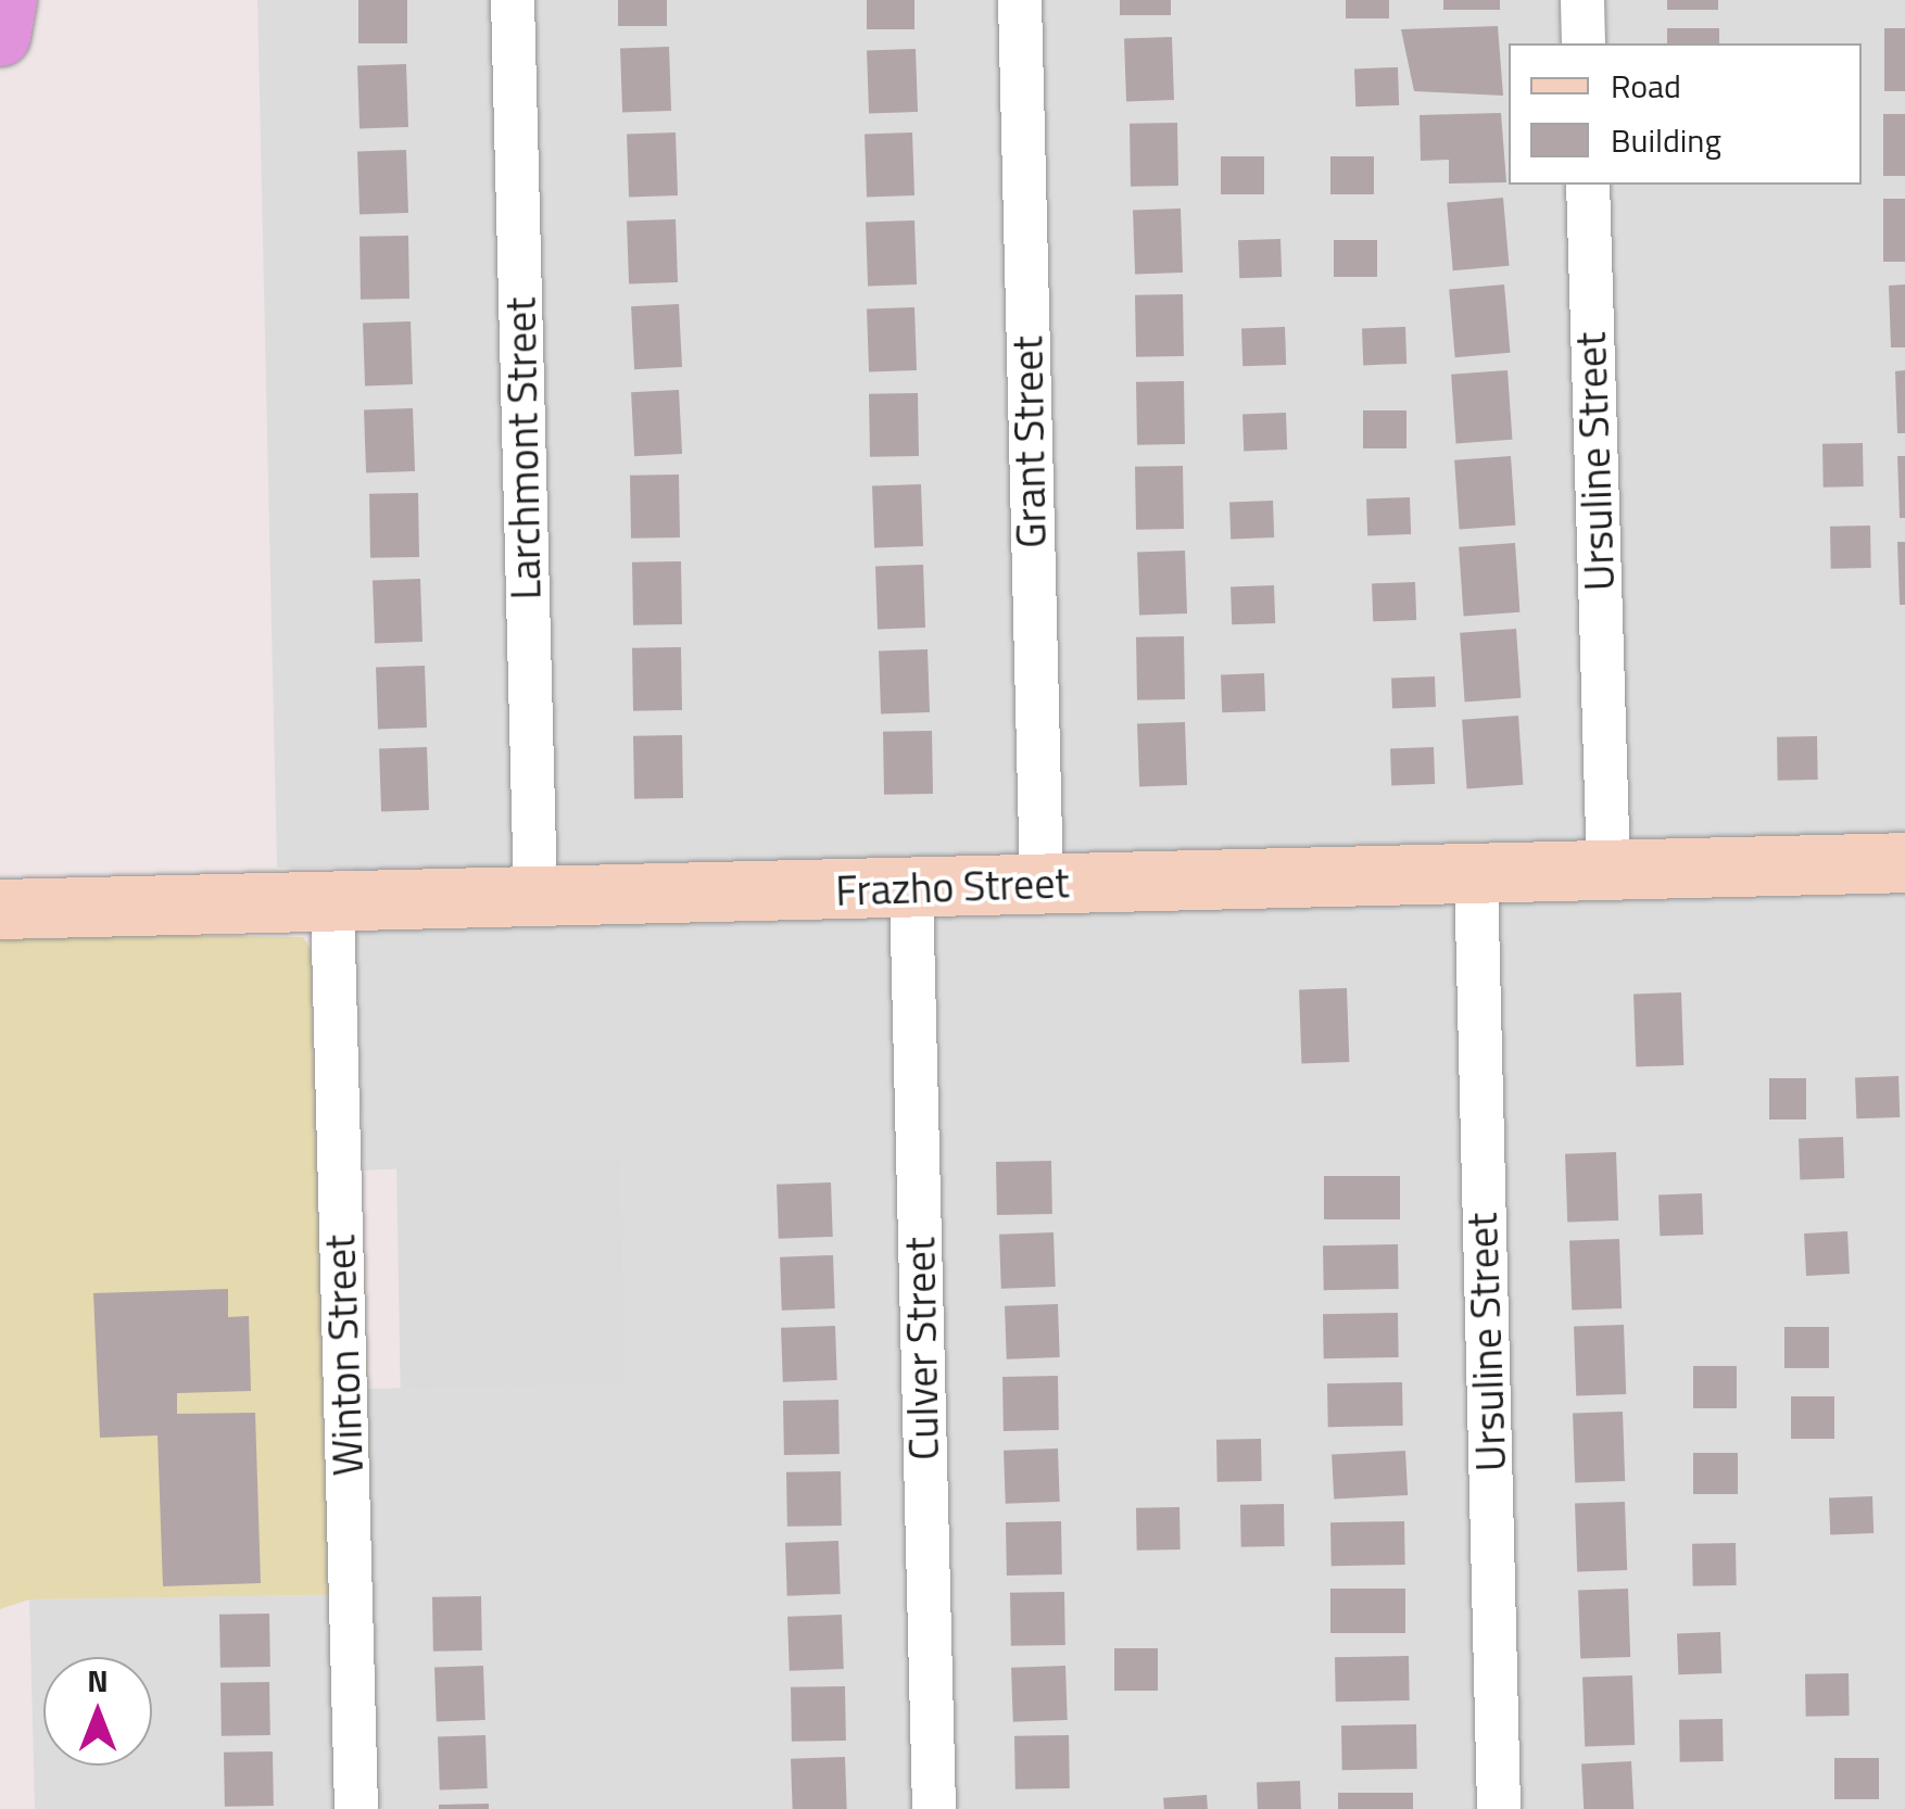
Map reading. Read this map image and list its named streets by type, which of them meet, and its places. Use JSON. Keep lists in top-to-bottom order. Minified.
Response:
{"streets":{"street":["Grant Street","Larchmont Street","Ursuline Street","Frazho Street","Culver Street","Winton Street"]},"crossings":[["Grant Street","Frazho Street"],["Larchmont Street","Frazho Street"],["Ursuline Street","Frazho Street"],["Frazho Street","Culver Street"],["Frazho Street","Winton Street"]],"legend":["Road","Building"],"north":"top"}
